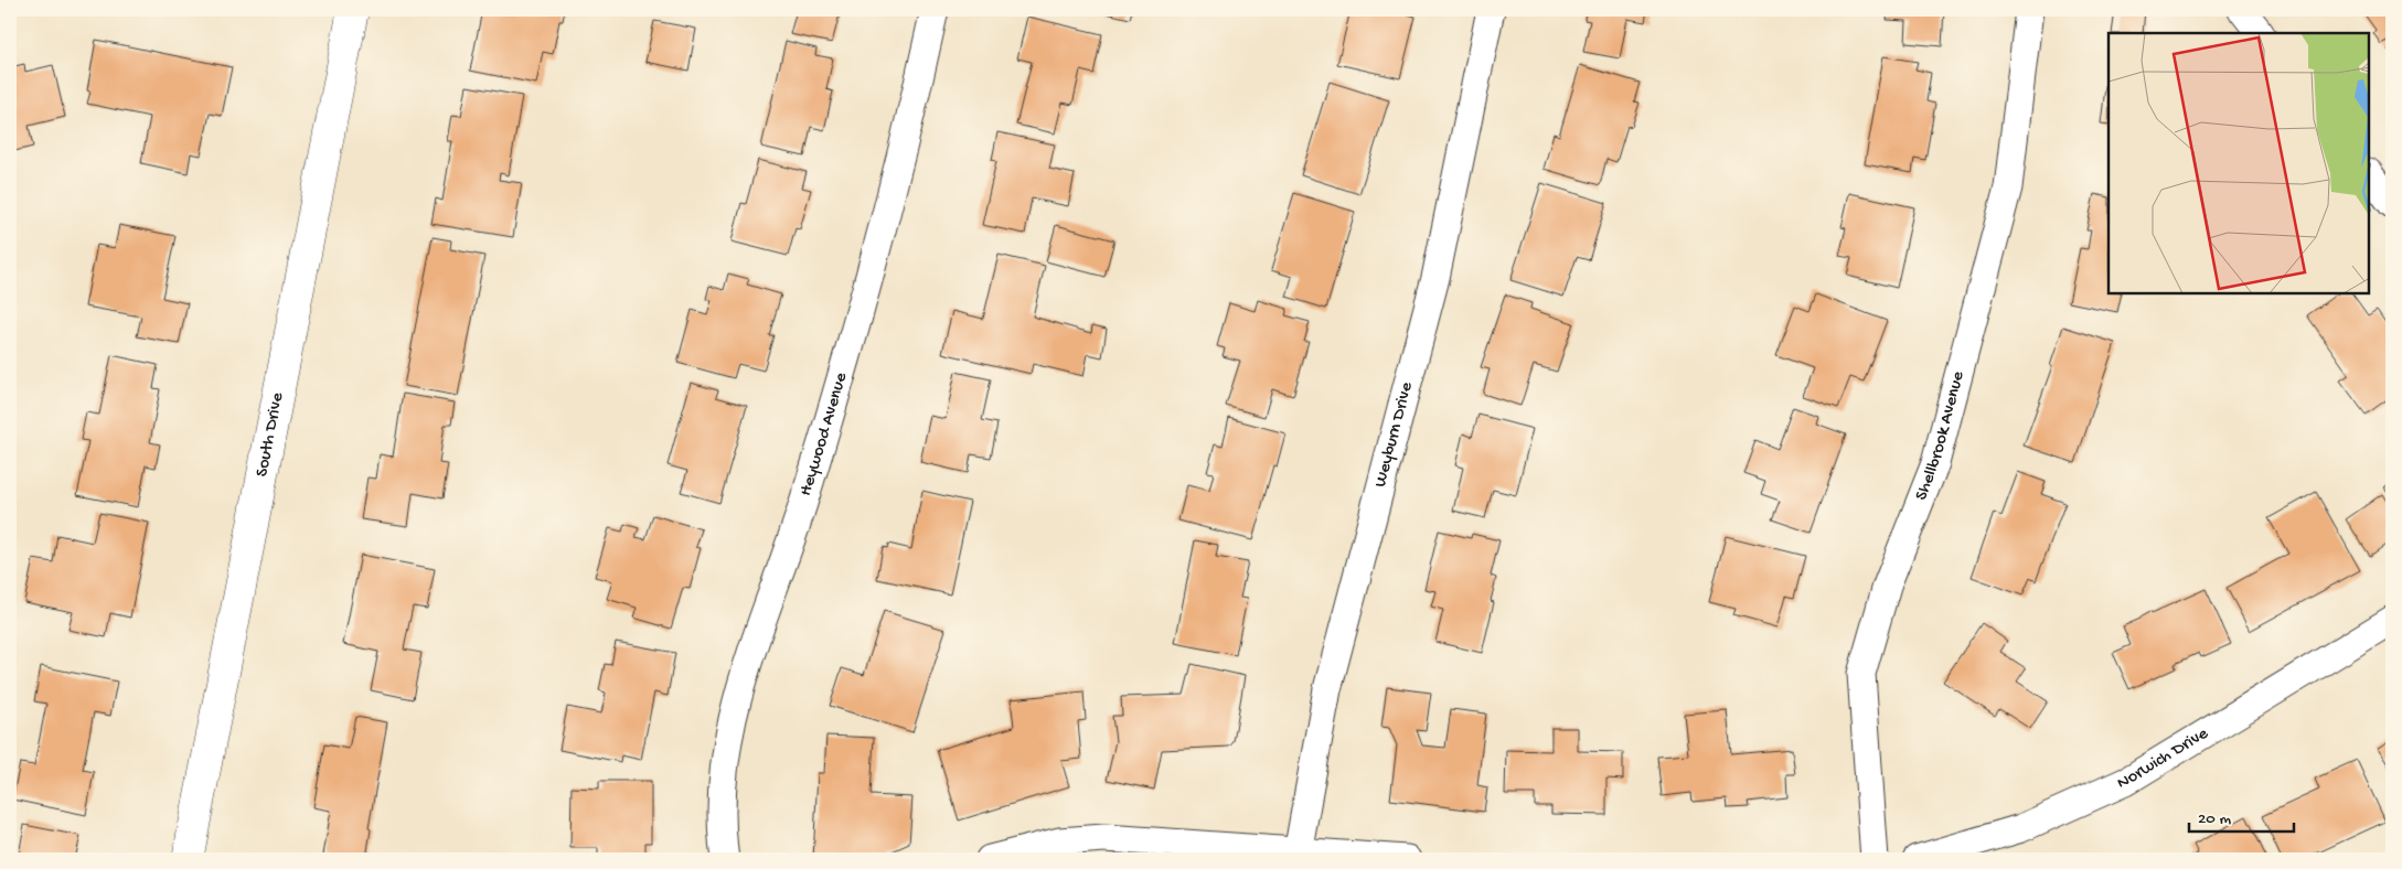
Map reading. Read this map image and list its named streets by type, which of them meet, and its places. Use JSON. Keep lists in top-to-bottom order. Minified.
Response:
{"streets":{"street":["South Drive","Weyburn Drive","Heywood Avenue","Shellbrook Avenue","Norwich Drive"]},"scale_bar":"20 m"}
